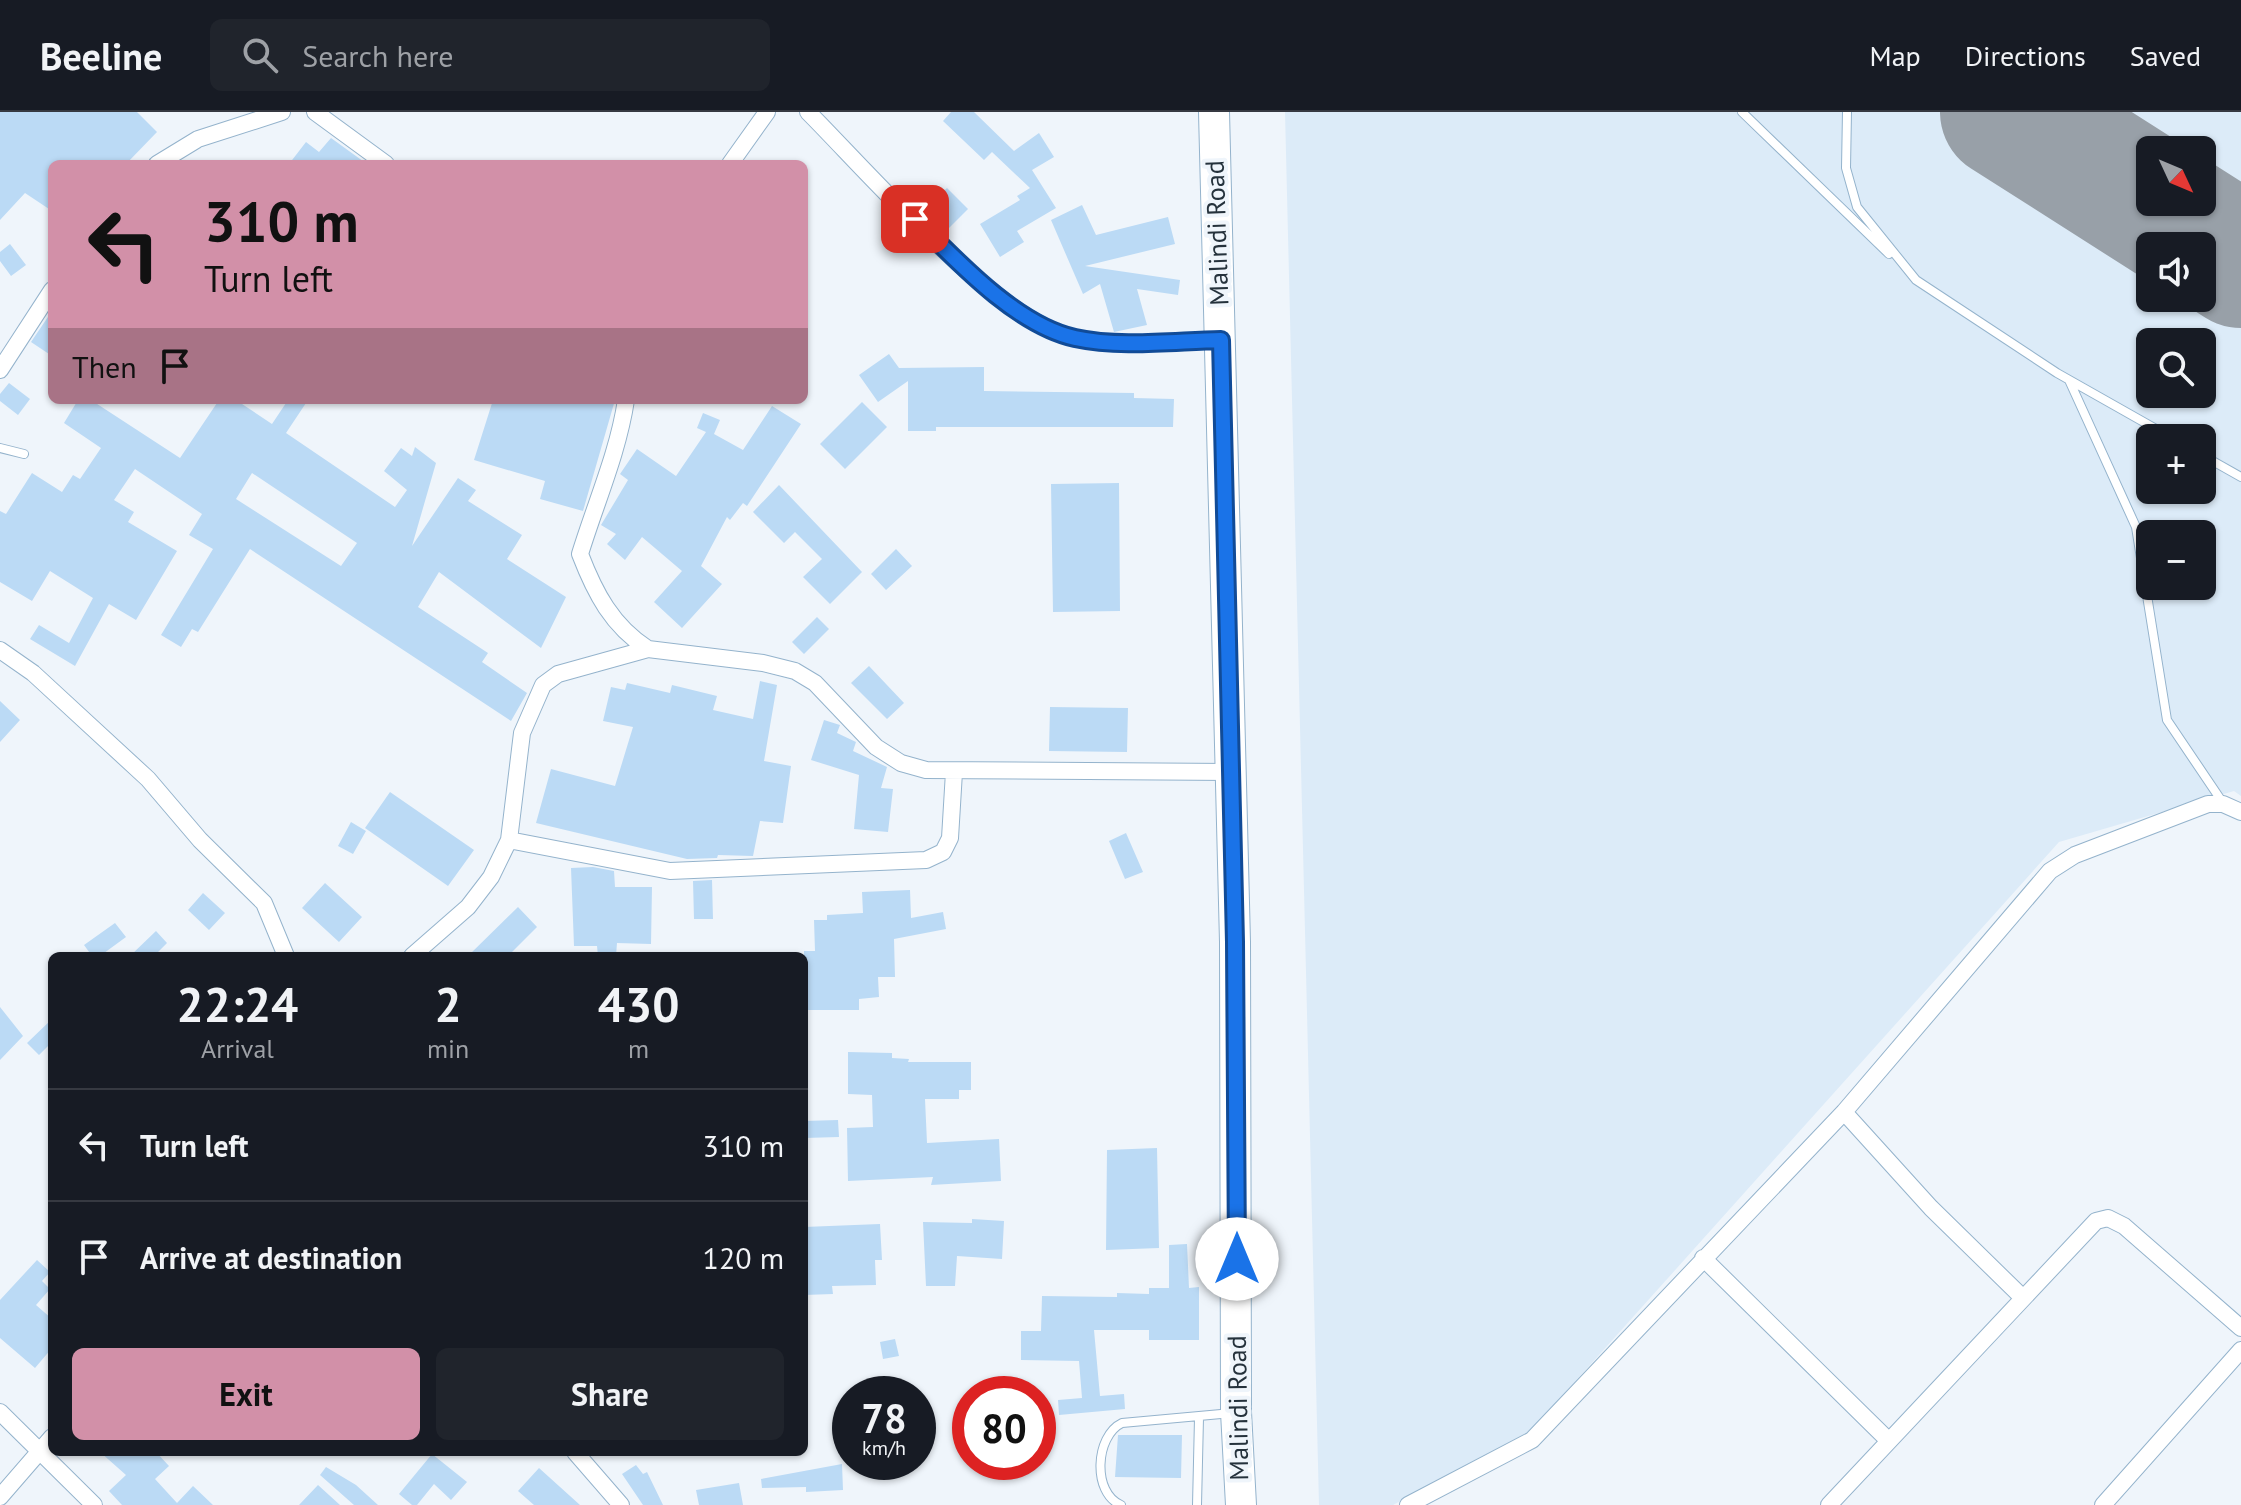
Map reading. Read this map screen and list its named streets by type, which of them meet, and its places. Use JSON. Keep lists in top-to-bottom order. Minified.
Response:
{"streets":{"highway":["Malindi Road"]},"north":"bottom right","page":{"header":"Beeline","search":"Search here","nav":["Map","Directions","Saved"],"map_buttons":["+","−"],"turn":["310 m","Turn left"],"then":"Then","eta":["22:24","Arrival","2","min","430","m"],"list":[{"name":"Turn left","value":"310 m"},{"name":"Arrive at destination","value":"120 m"}],"buttons":["Exit","Share"],"speed":"78 km/h","limit":"80"}}
